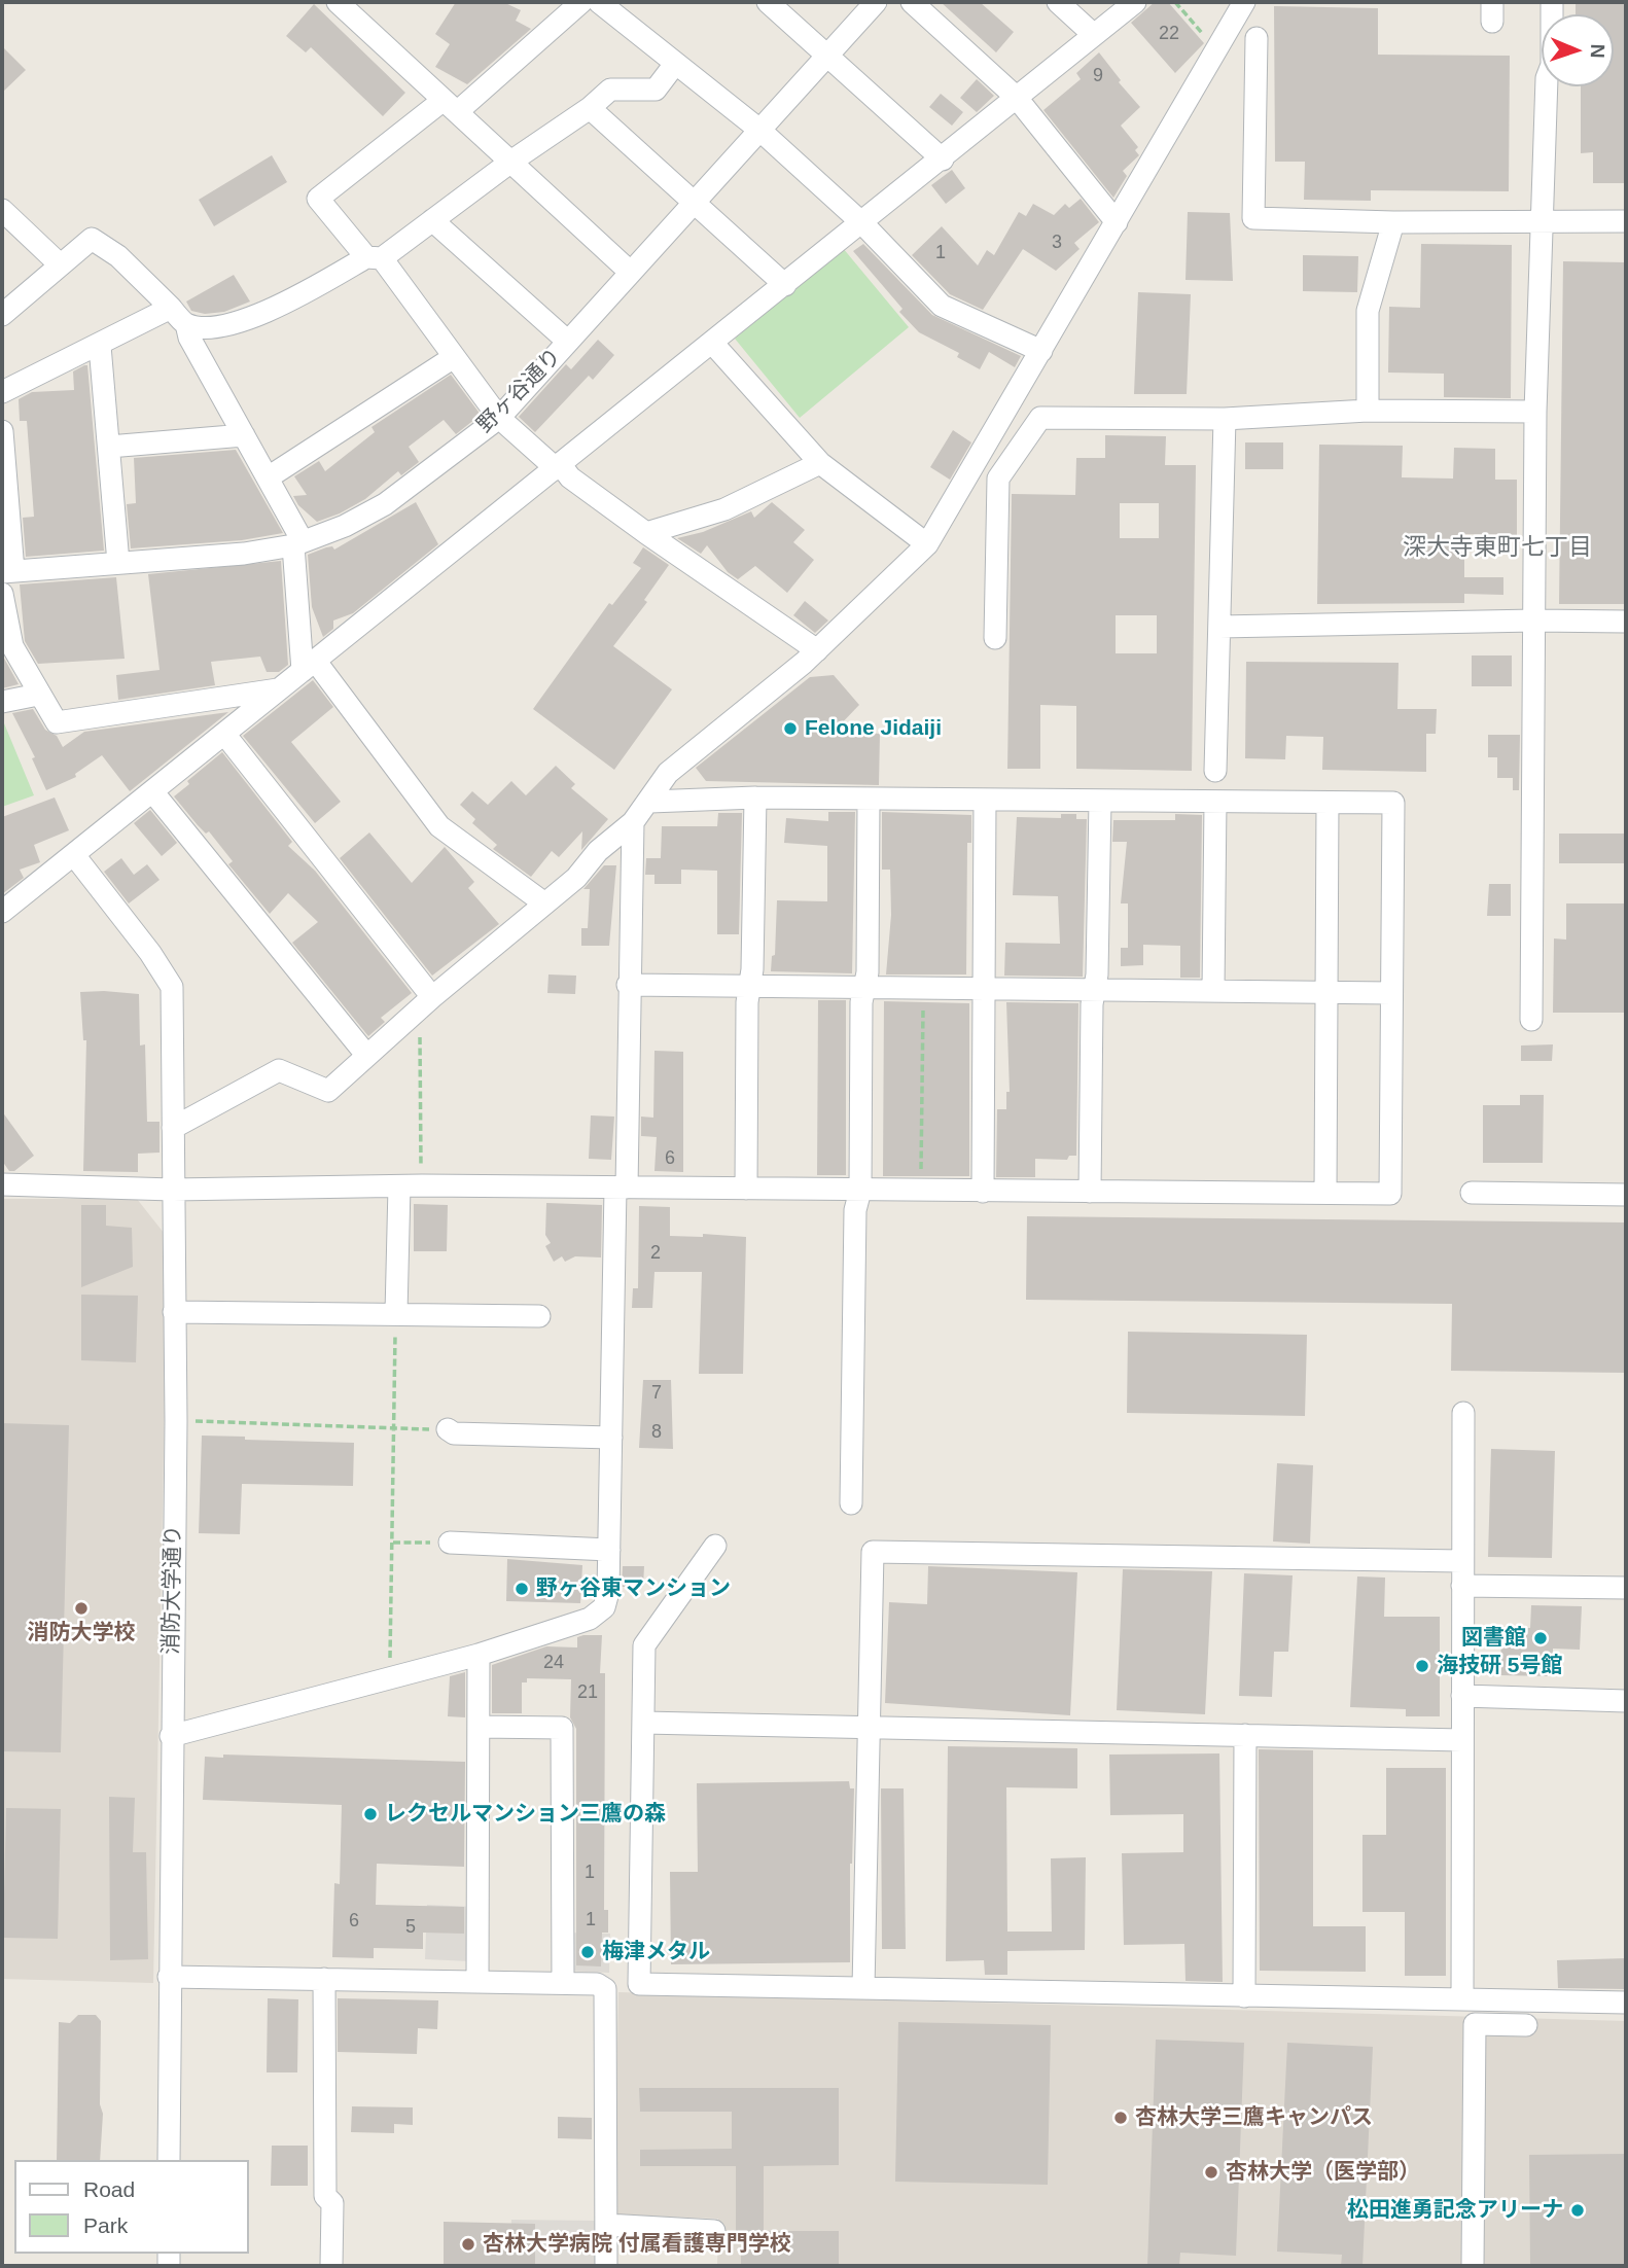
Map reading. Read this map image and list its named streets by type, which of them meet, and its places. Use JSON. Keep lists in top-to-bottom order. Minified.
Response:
{"streets":{"street":["野ヶ谷通り","消防大学通り"]},"districts":["深大寺東町七丁目"],"places":["Felone Jidaiji","野ヶ谷東マンション","消防大学校","図書館","海技研 5号館","レクセルマンション三鷹の森","梅津メタル","杏林大学三鷹キャンパス","杏林大学（医学部）","松田進勇記念アリーナ","杏林大学病院 付属看護専門学校"],"house_numbers":["22","9","3","1","6","2","7","8","24","21","1","1","6","5"],"legend":["Road","Park"],"north":"right"}
